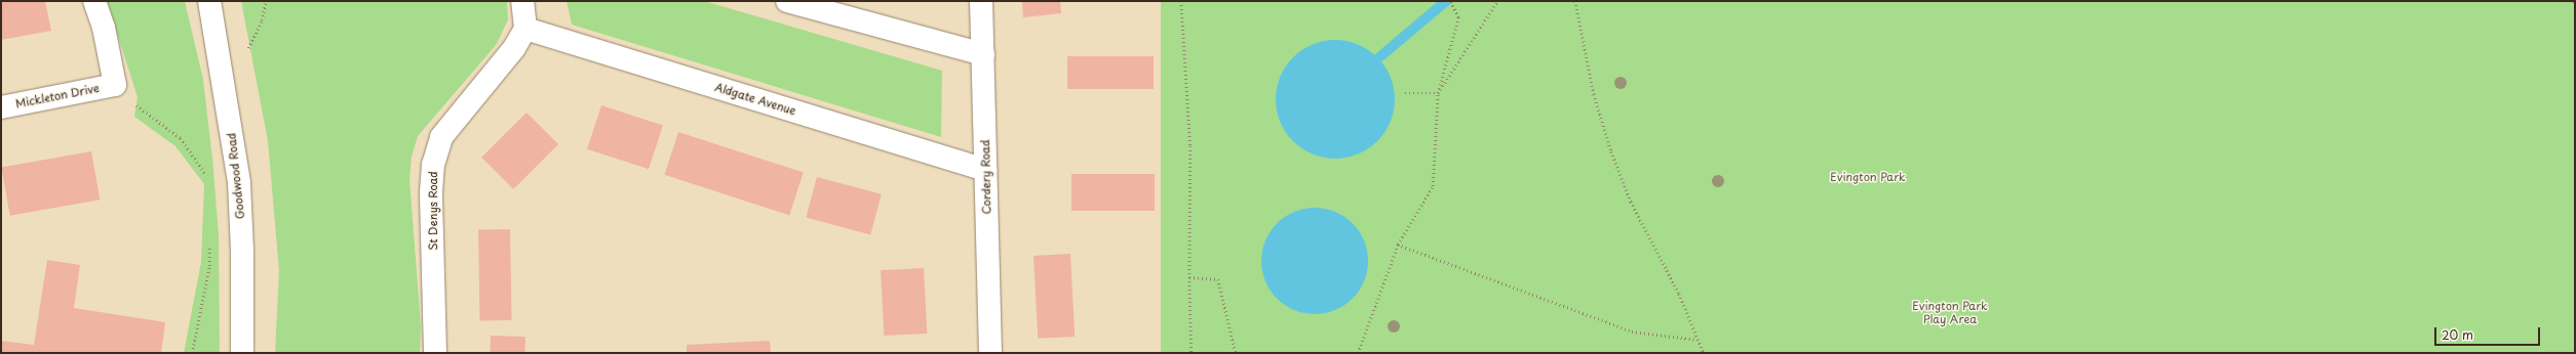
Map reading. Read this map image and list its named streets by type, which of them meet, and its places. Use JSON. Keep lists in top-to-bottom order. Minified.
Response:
{"streets":{"street":["Mickleton Drive","Aldgate Avenue","Goodwood Road","Cordery Road","St Denys Road"]},"crossings":[["Aldgate Avenue","Cordery Road"],["Aldgate Avenue","St Denys Road"]],"parks":["Evington Park","Evington Park Play Area"],"scale_bar":"20 m"}
